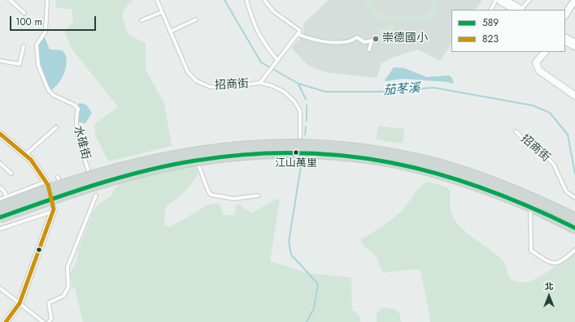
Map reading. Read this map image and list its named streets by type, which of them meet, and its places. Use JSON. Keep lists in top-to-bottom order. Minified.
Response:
{"streets":{"lane":["招商街","水碓街"]},"water":["茄苳溪"],"places":["崇德國小","江山萬里"],"lines":["transit line 823","transit line 589"],"legend":["589","823"],"scale_bar":"100 m","north":"top"}
